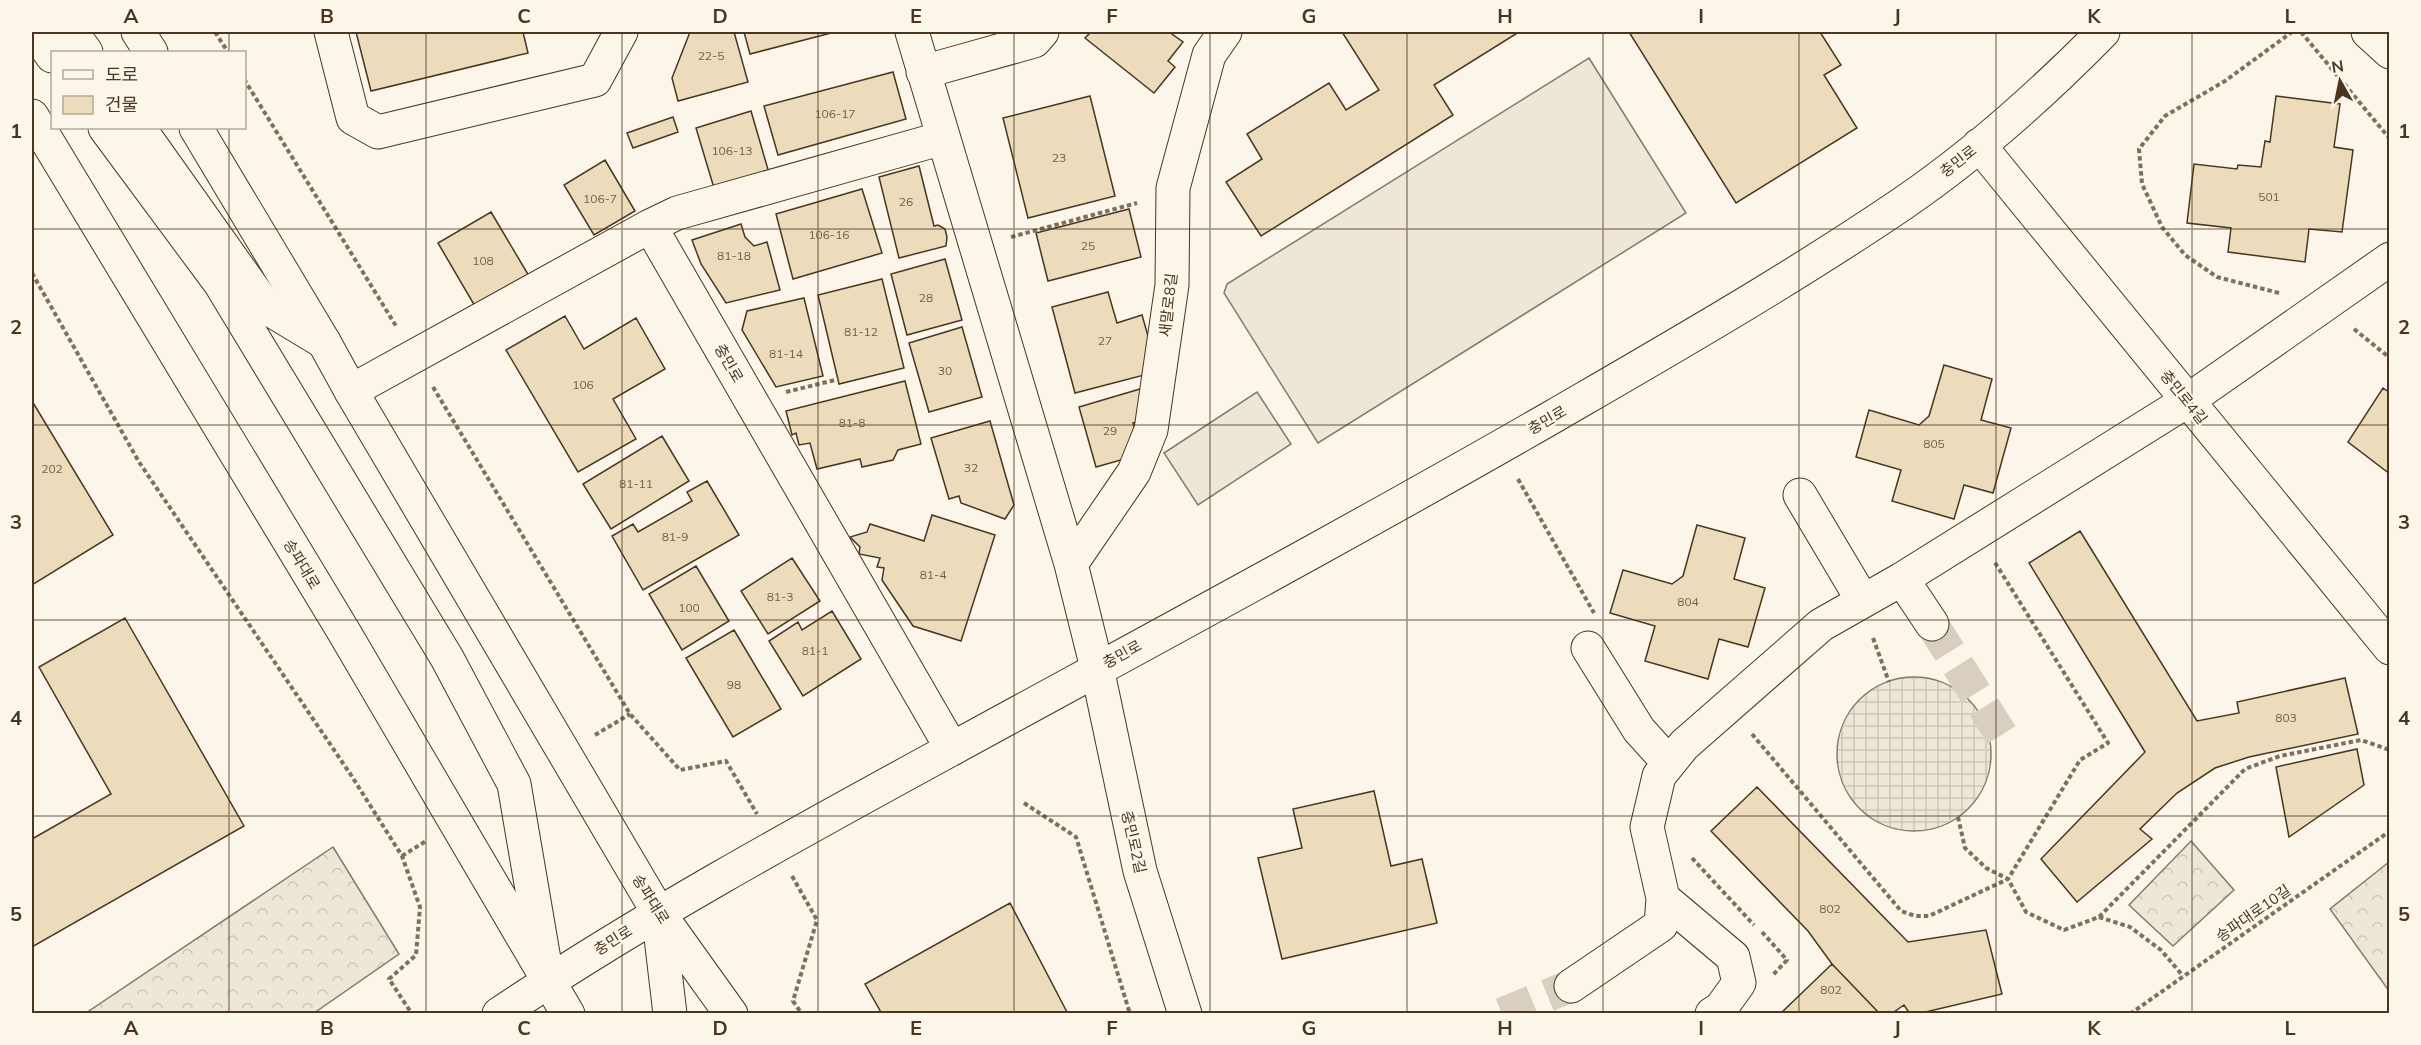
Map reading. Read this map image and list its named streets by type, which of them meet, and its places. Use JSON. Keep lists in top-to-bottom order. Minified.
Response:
{"streets":{"street":["충민로","새말로8길","충민로4길","송파대로","충민로2길"],"path":["송파대로10길"]},"crossings":[["충민로","충민로4길"],["충민로","송파대로"],["충민로","충민로2길"]],"house_numbers":["22-5","106-17","106-13","23","501","106-7","26","106-16","25","81-18","108","28","81-12","27","81-14","30","106","81-8","29","805","32","202","81-11","81-9","81-4","81-3","804","100","81-1","98","803","802","802"],"legend":["도로","건물"],"north":"top","grid":{"columns":["A","B","C","D","E","F","G","H","I","J","K","L"],"rows":["1","2","3","4","5"]}}
